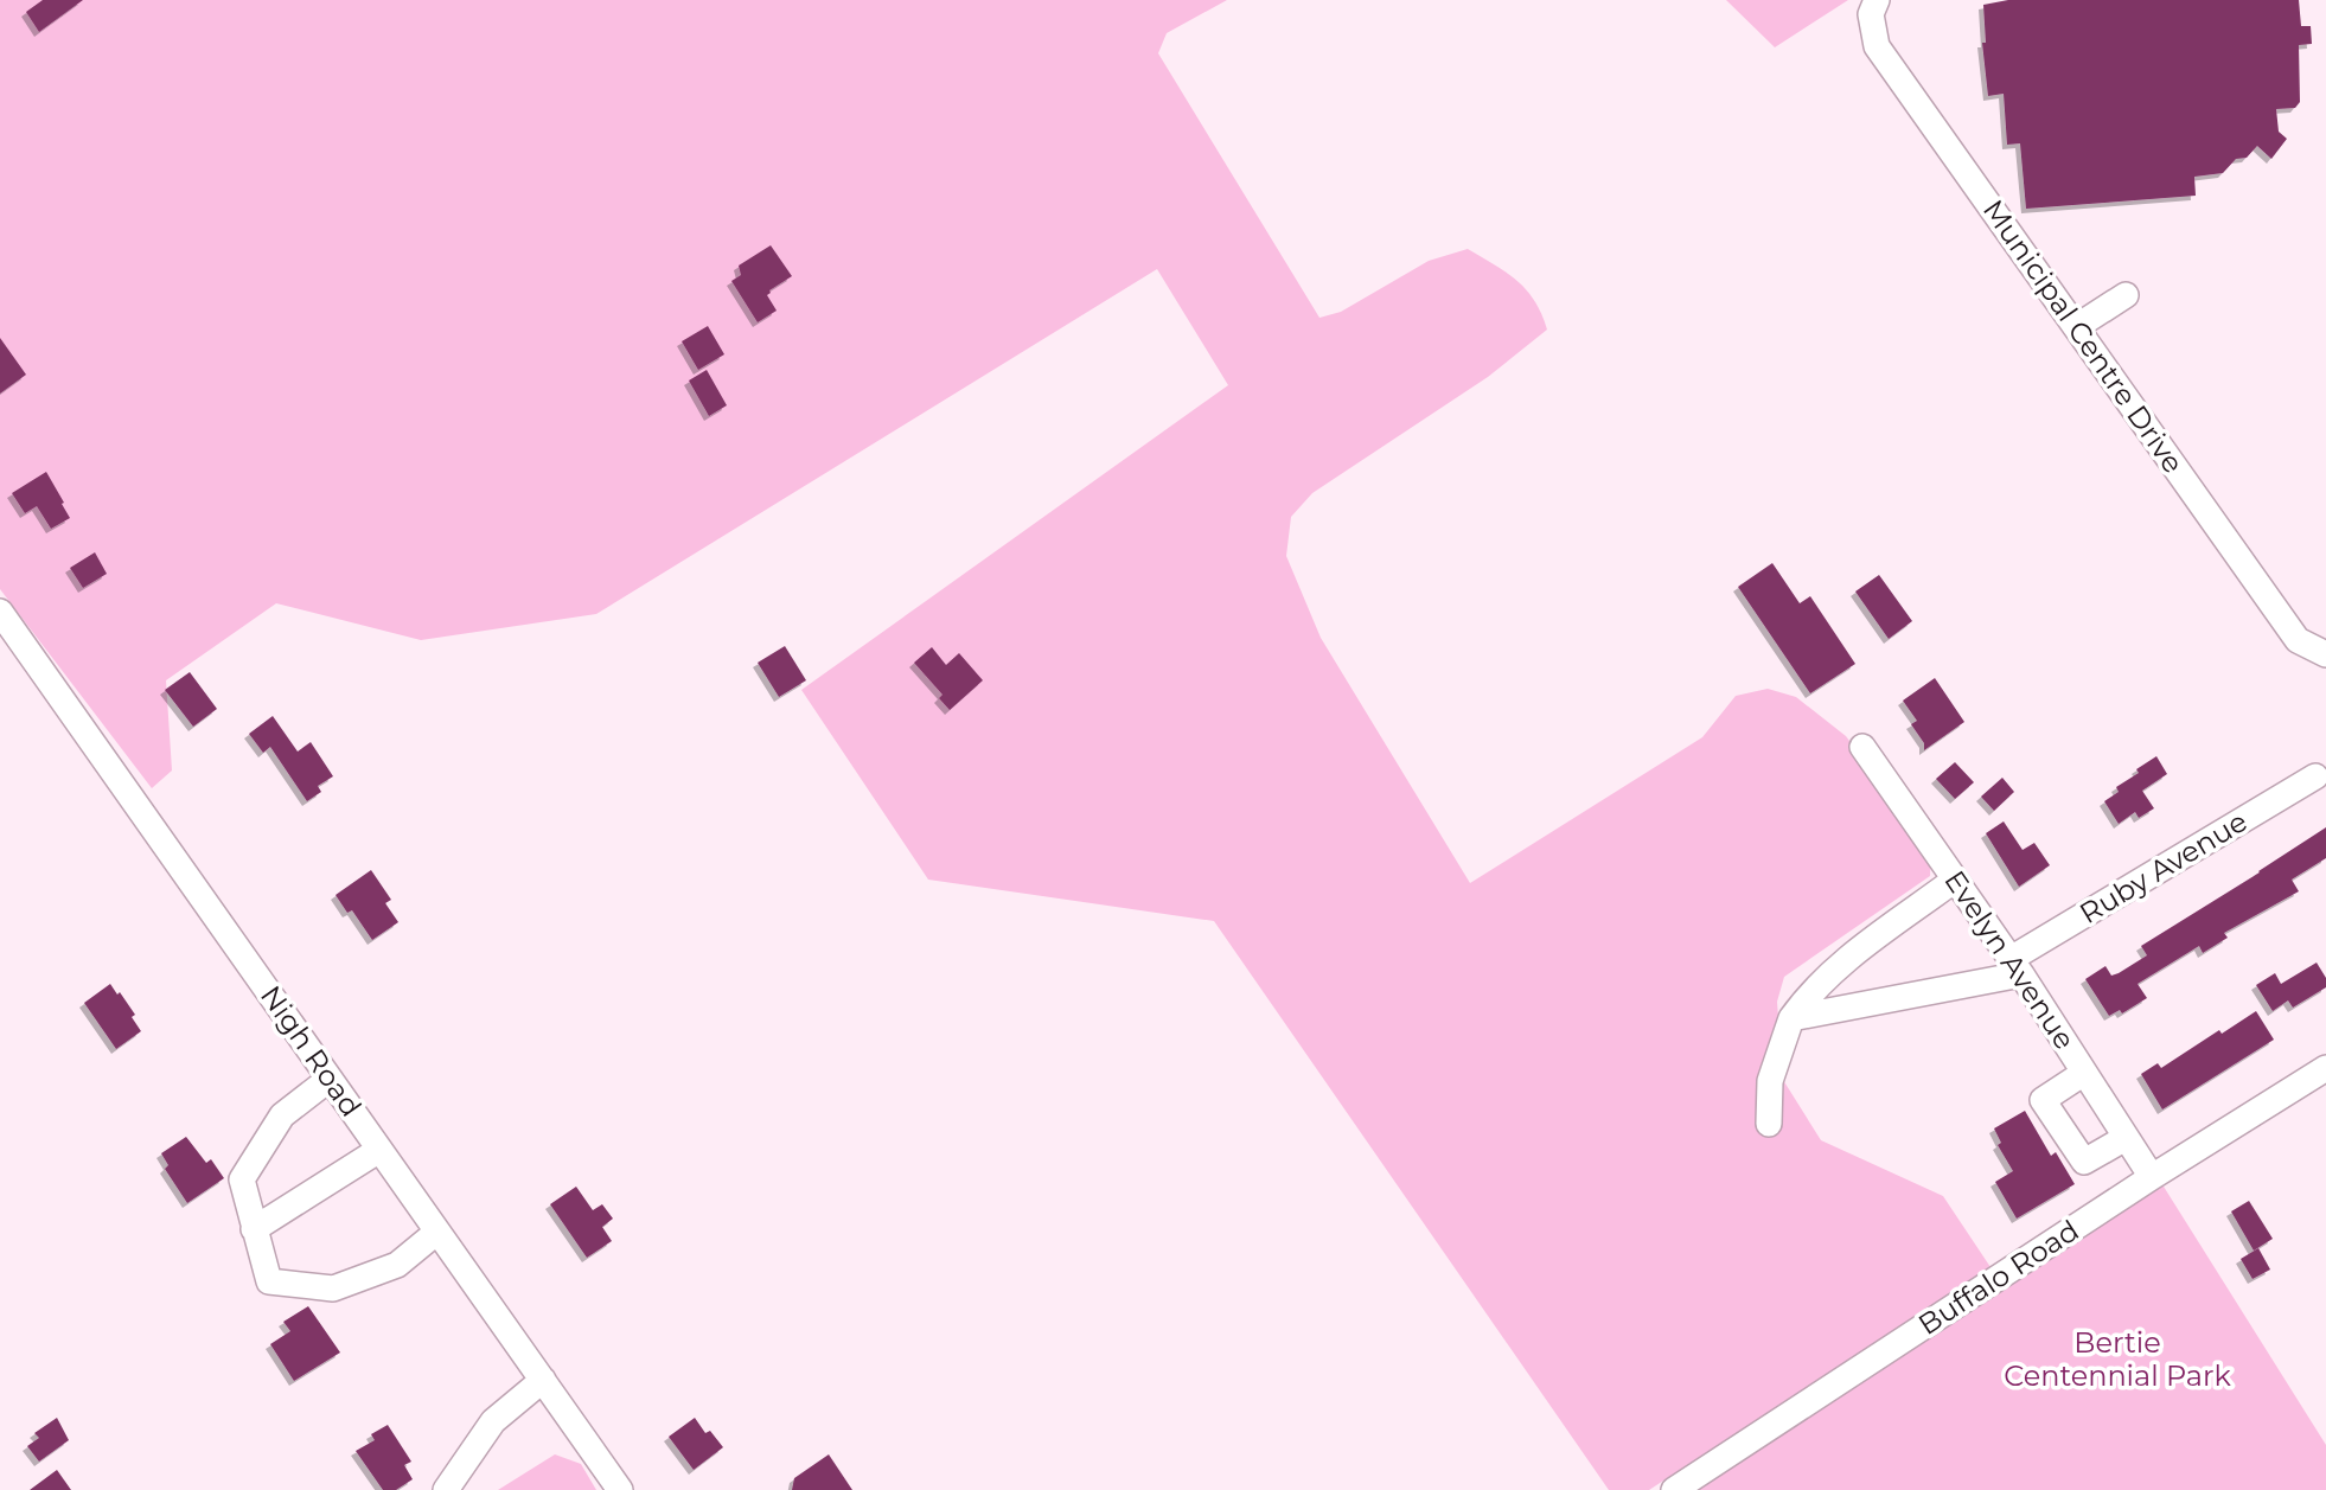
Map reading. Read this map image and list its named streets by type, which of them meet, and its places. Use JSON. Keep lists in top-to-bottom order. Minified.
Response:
{"streets":{"street":["Municipal Centre Drive","Ruby Avenue","Evelyn Avenue","Nigh Road","Buffalo Road"]},"crossings":[["Ruby Avenue","Evelyn Avenue"],["Evelyn Avenue","Buffalo Road"]],"parks":["Bertie Centennial Park"]}
